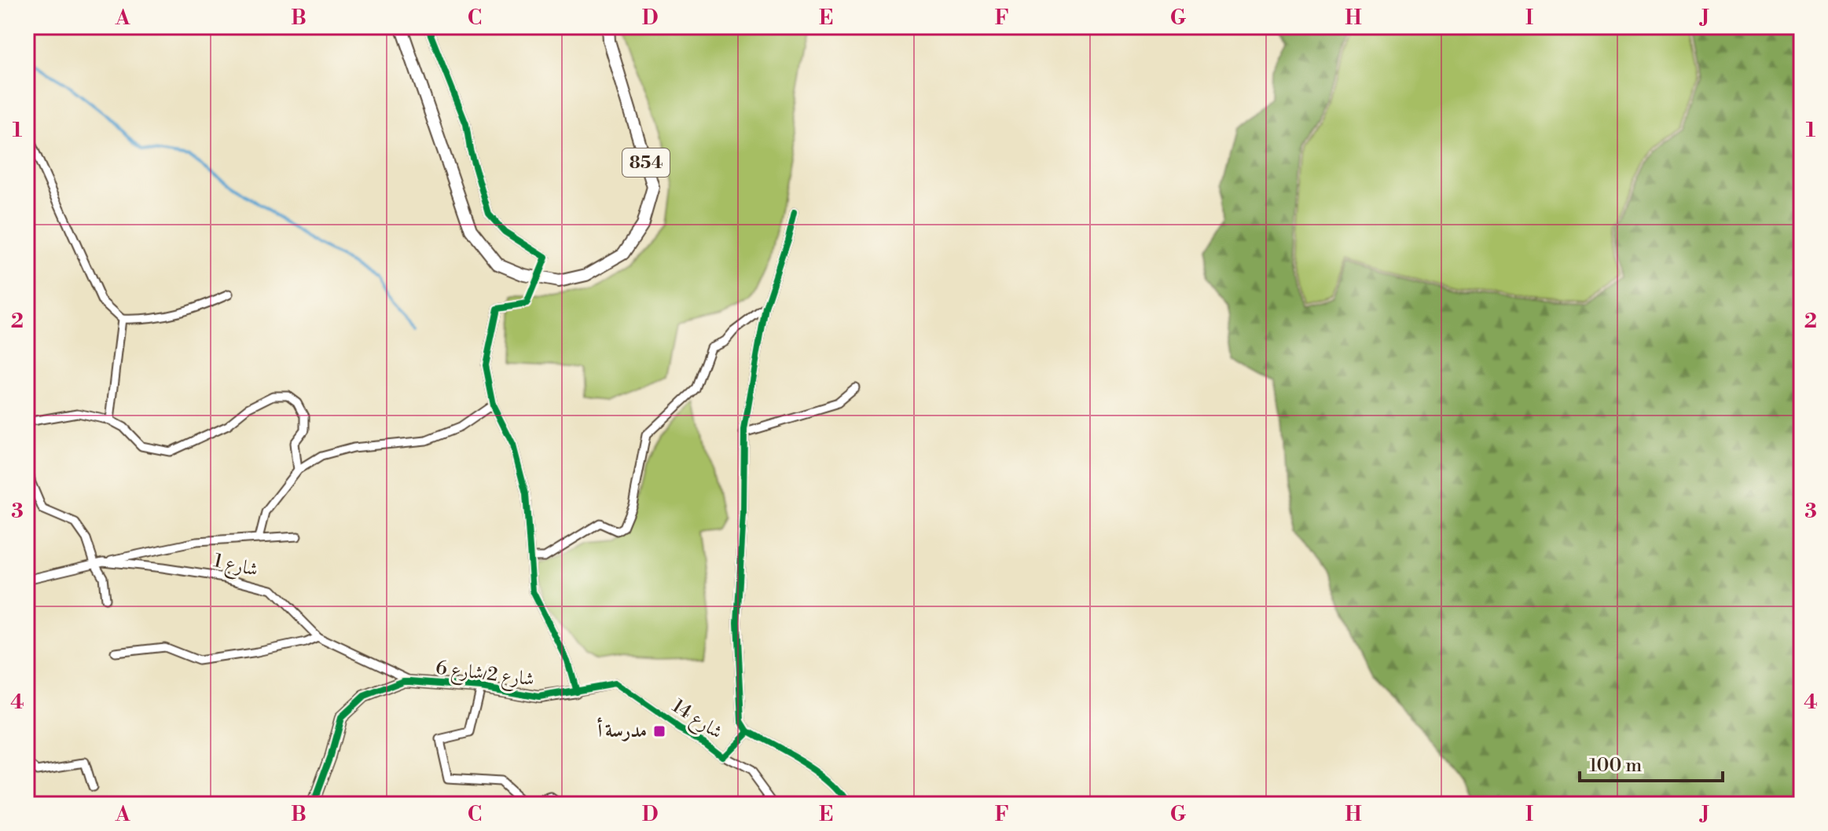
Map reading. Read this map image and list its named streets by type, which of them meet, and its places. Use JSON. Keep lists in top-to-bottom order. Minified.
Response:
{"streets":{"main road":["854"],"street":["شارع 1","شارع 2/شارع 6","شارع 14"]},"crossings":[["شارع 1","شارع 2/شارع 6"],["شارع 2/شارع 6","شارع 14"]],"places":{"transit":["مدرسة أ"]},"scale_bar":"100 m","grid":{"columns":["A","B","C","D","E","F","G","H","I","J"],"rows":["1","2","3","4"]}}
